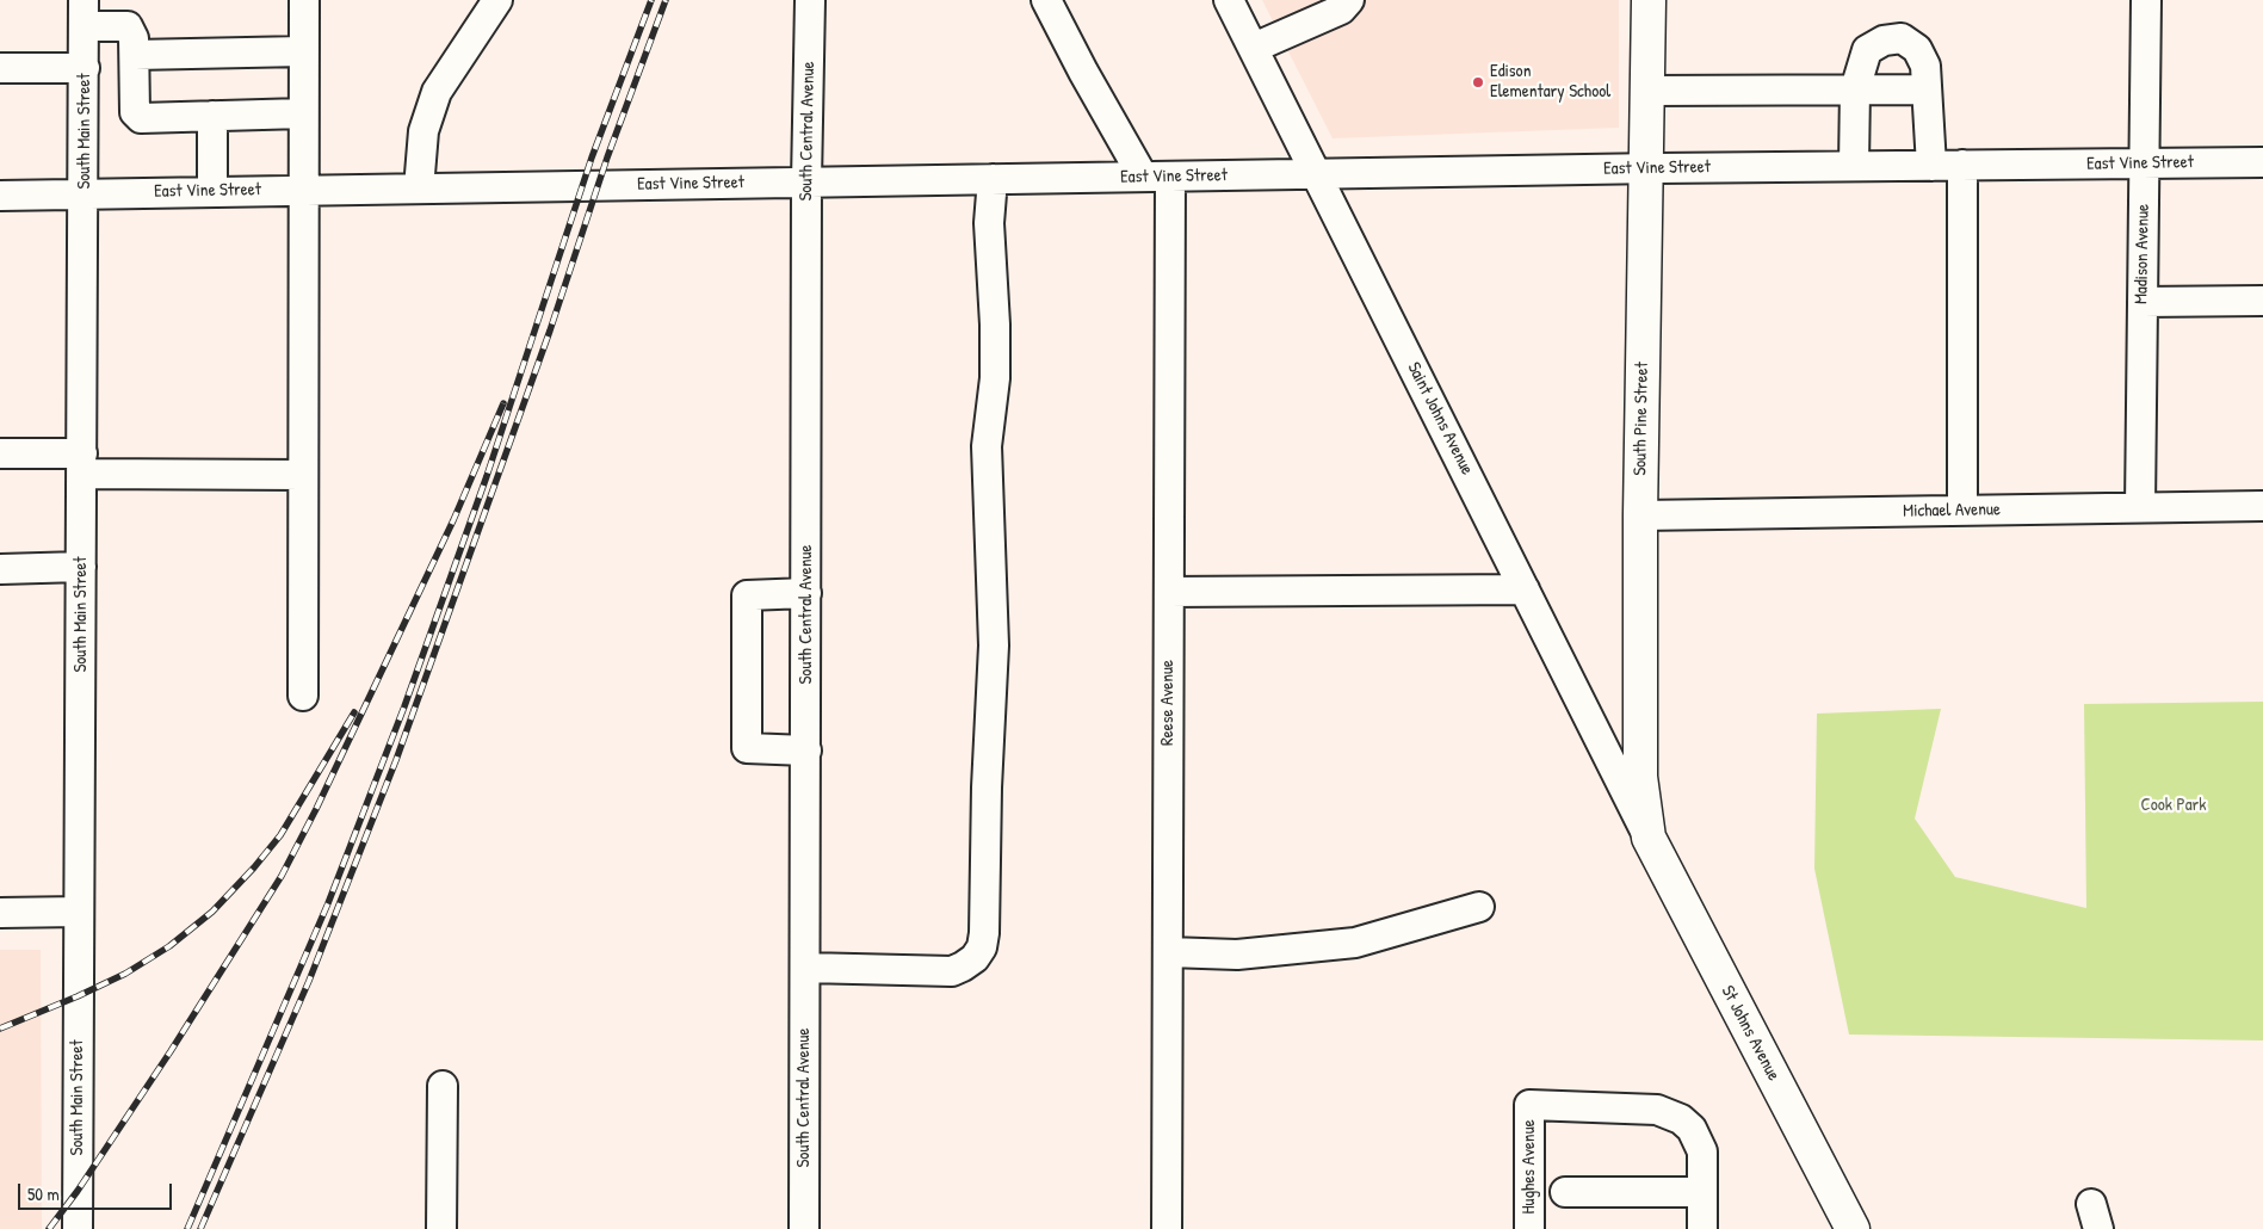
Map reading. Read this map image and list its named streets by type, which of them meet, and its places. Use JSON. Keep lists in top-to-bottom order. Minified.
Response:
{"streets":{"main road":["South Pine Street","St Johns Avenue"],"street":["South Main Street","South Central Avenue","East Vine Street","Madison Avenue","Saint Johns Avenue","Michael Avenue","Reese Avenue","Hughes Avenue"]},"crossings":[["South Main Street","East Vine Street"],["South Central Avenue","East Vine Street"],["East Vine Street","Madison Avenue"],["East Vine Street","Saint Johns Avenue"],["East Vine Street","South Pine Street"],["East Vine Street","Reese Avenue"],["Madison Avenue","Michael Avenue"],["Saint Johns Avenue","South Pine Street"],["Saint Johns Avenue","St Johns Avenue"],["South Pine Street","Michael Avenue"],["South Pine Street","St Johns Avenue"]],"parks":["Cook Park"],"places":["Edison Elementary School"],"scale_bar":"50 m"}
